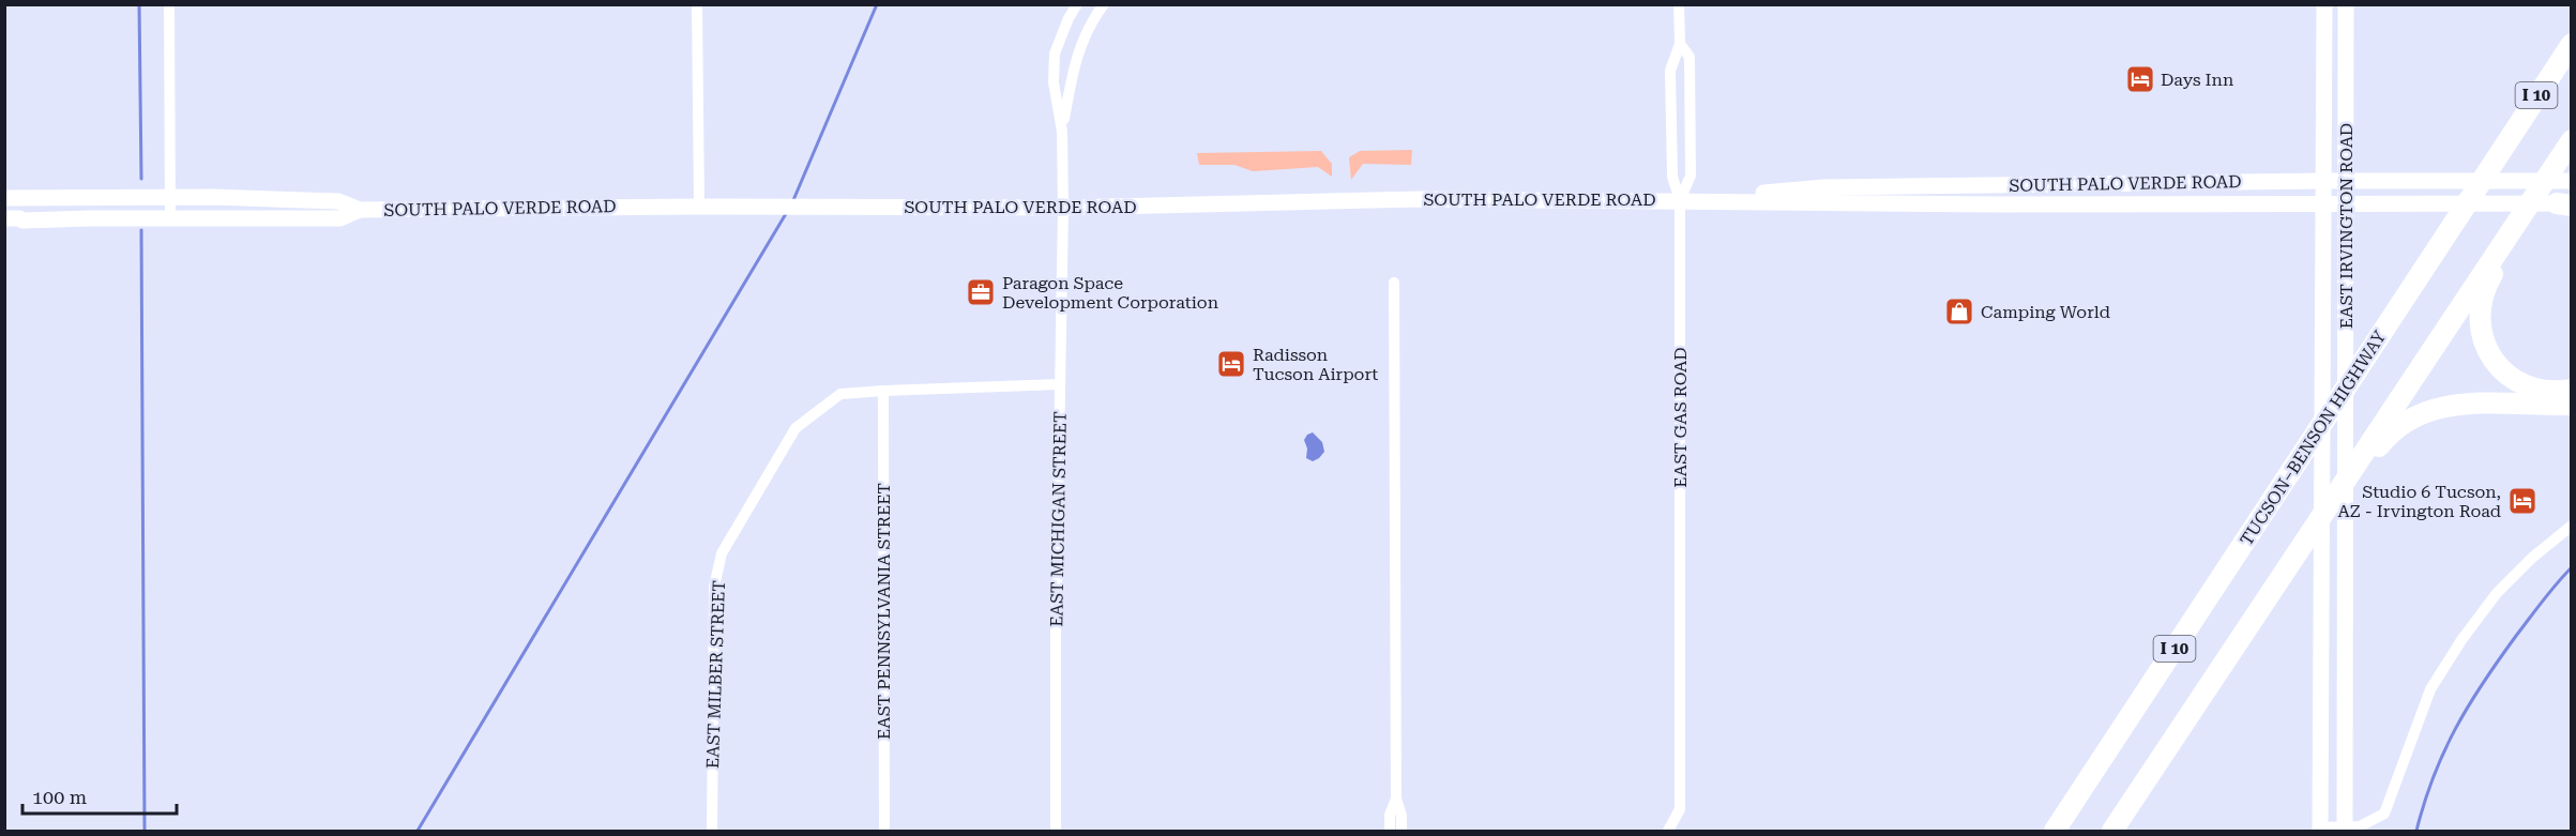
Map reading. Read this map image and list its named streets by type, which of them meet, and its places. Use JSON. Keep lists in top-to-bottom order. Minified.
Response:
{"streets":{"highway":["I 10","TUCSON–BENSON HIGHWAY"],"main road":["SOUTH PALO VERDE ROAD","EAST IRVINGTON ROAD"],"street":["EAST GAS ROAD","EAST MICHIGAN STREET","EAST PENNSYLVANIA STREET","EAST MILBER STREET"]},"crossings":[["SOUTH PALO VERDE ROAD","EAST IRVINGTON ROAD"],["SOUTH PALO VERDE ROAD","EAST GAS ROAD"],["SOUTH PALO VERDE ROAD","EAST MICHIGAN STREET"],["EAST MICHIGAN STREET","EAST MILBER STREET"],["EAST PENNSYLVANIA STREET","EAST MILBER STREET"]],"places":{"hotel":["Days Inn","Radisson Tucson Airport","Studio 6 Tucson, AZ - Irvington Road"],"office":["Paragon Space Development Corporation"],"shop":["Camping World"]},"scale_bar":"100 m"}
